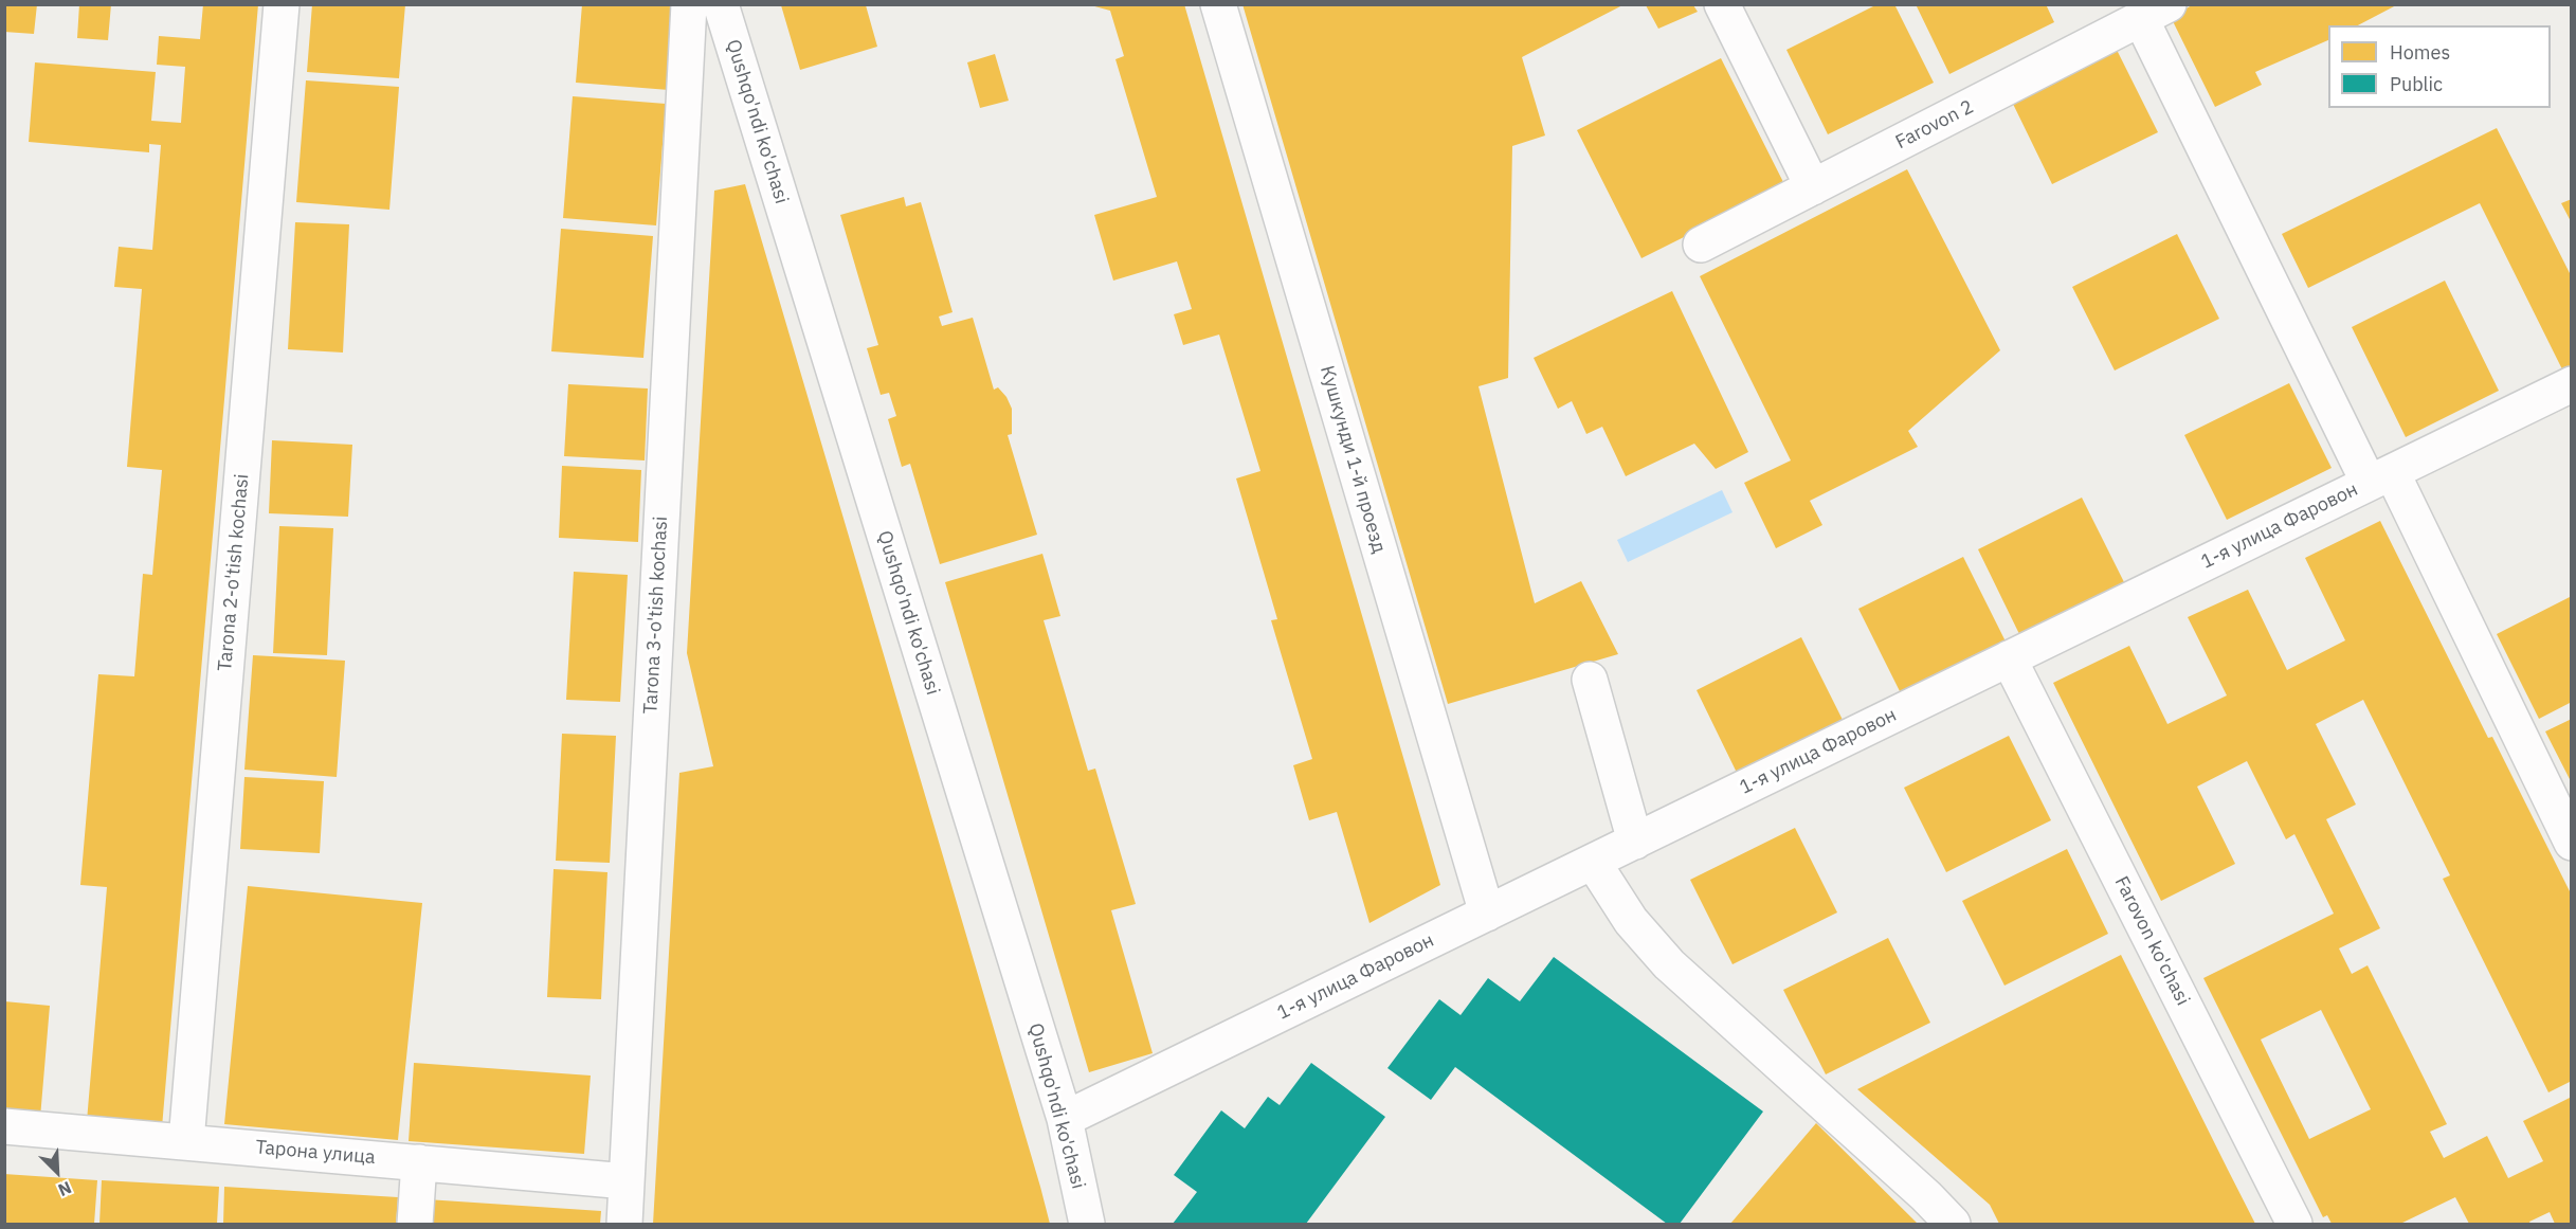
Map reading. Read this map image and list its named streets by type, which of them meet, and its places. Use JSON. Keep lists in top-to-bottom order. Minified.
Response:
{"streets":{"street":["Qushqo'ndi ko'chasi","Farovon 2","Кушкунди 1-й проезд","1-я улица Фаровон","Tarona 2-o'tish kochasi","Tarona 3-o'tish kochasi","Farovon ko'chasi","Тарона улица"]},"crossings":[["Qushqo'ndi ko'chasi","1-я улица Фаровон"],["Кушкунди 1-й проезд","1-я улица Фаровон"],["1-я улица Фаровон","Farovon ko'chasi"],["Tarona 2-o'tish kochasi","Тарона улица"],["Tarona 3-o'tish kochasi","Тарона улица"]],"legend":["Homes","Public"],"north":"bottom right"}
